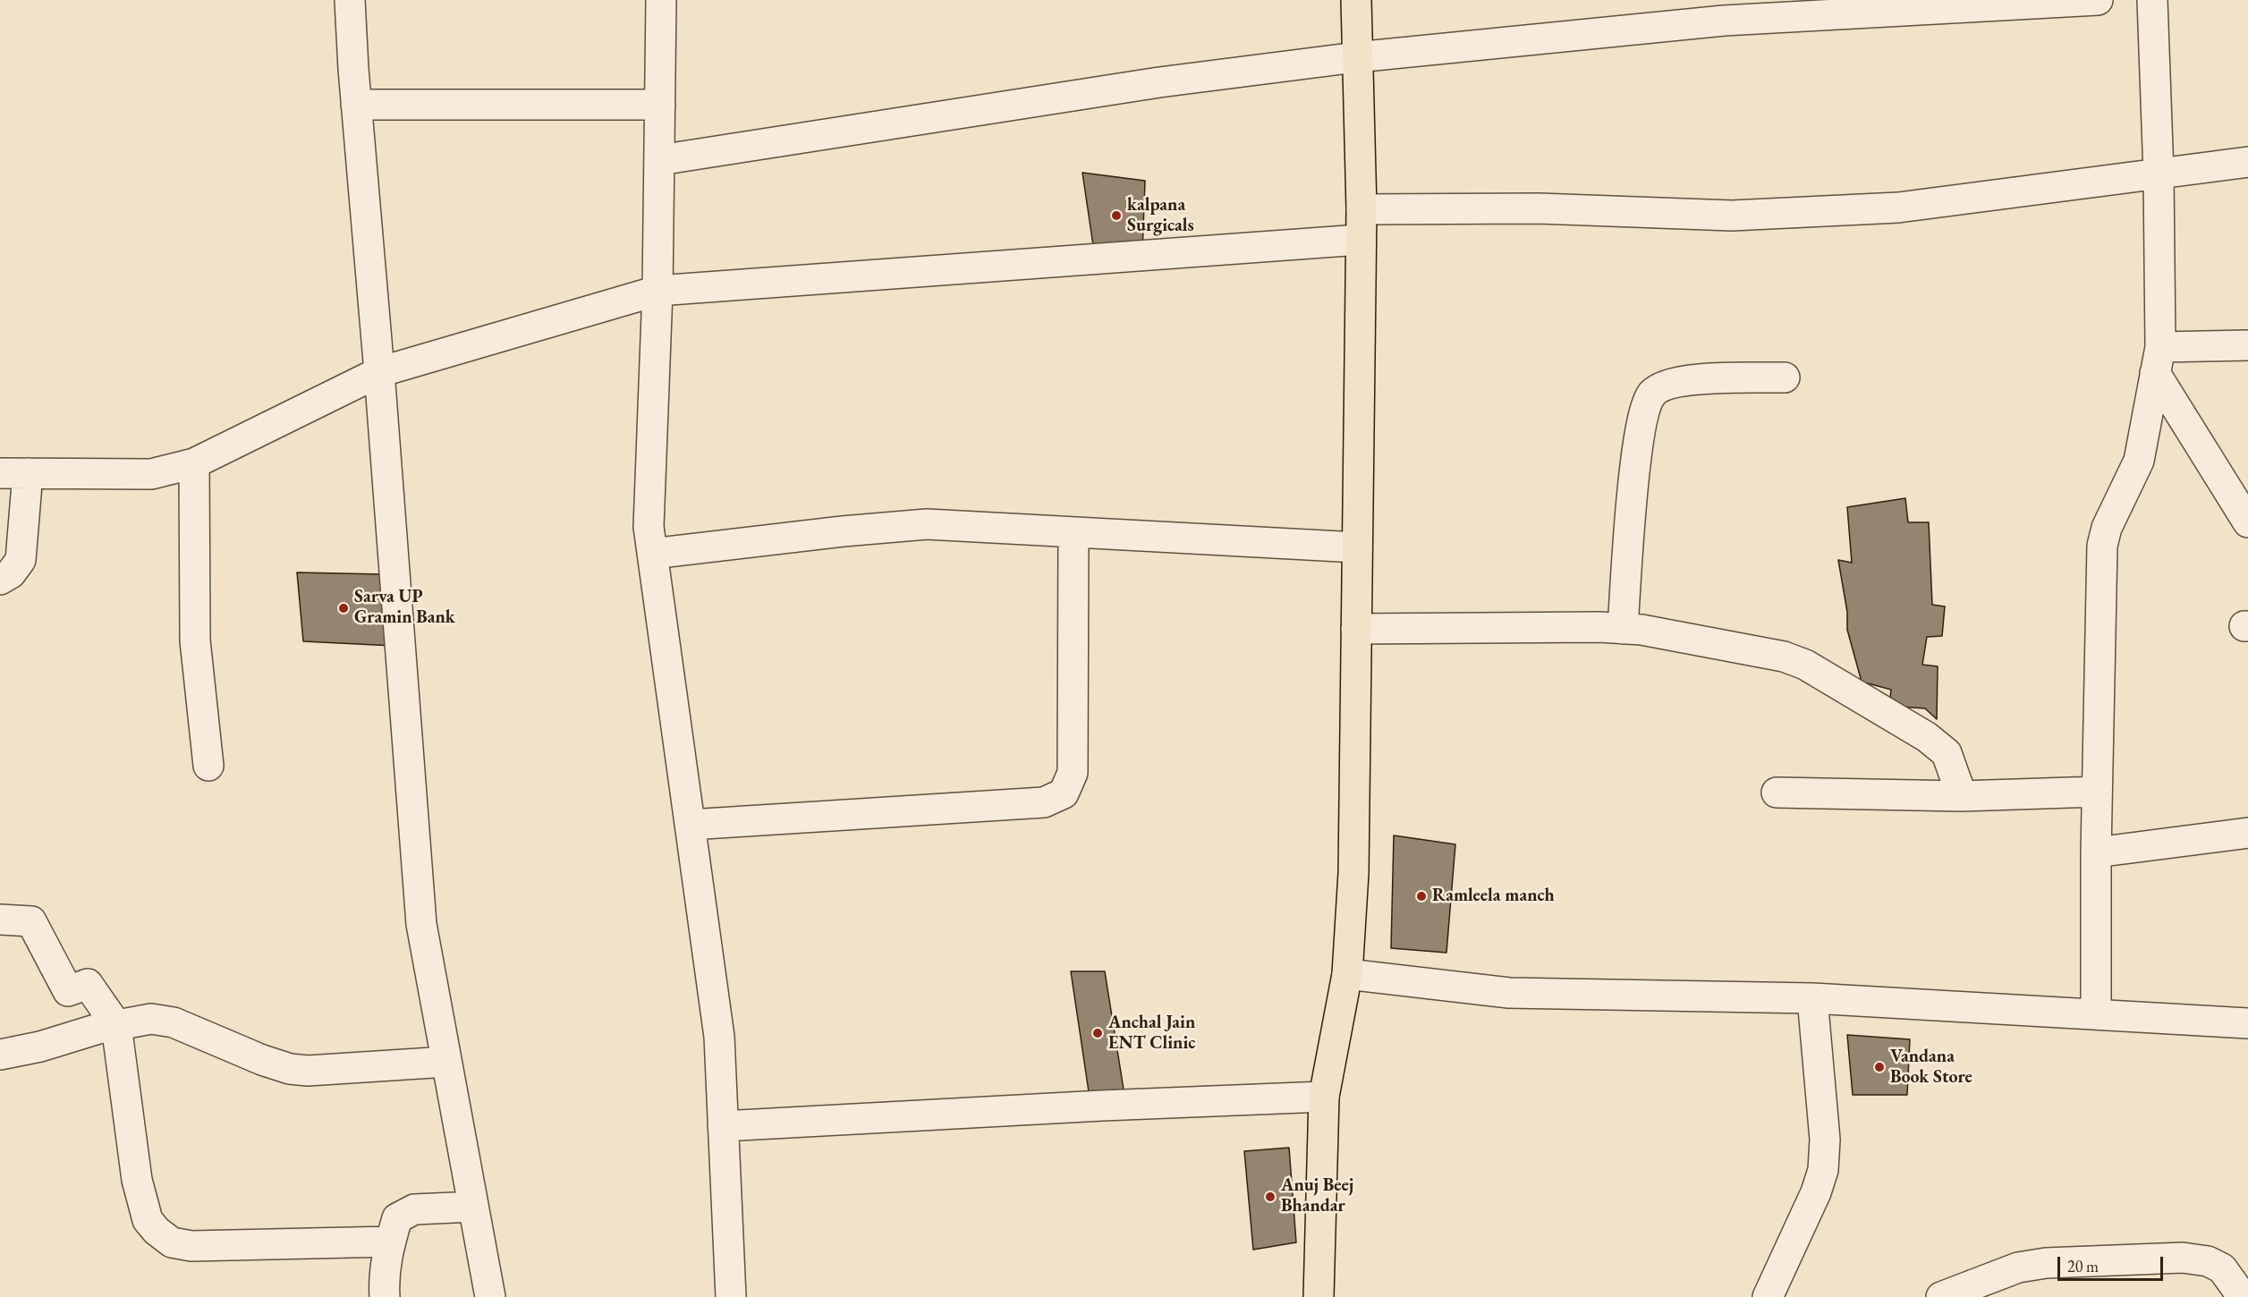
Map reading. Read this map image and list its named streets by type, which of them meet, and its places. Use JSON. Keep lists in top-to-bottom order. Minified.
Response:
{"places":["kalpana Surgicals","Sarva UP Gramin Bank","Ramleela manch","Anchal Jain ENT Clinic","Vandana Book Store","Anuj Beej Bhandar"],"scale_bar":"20 m"}
